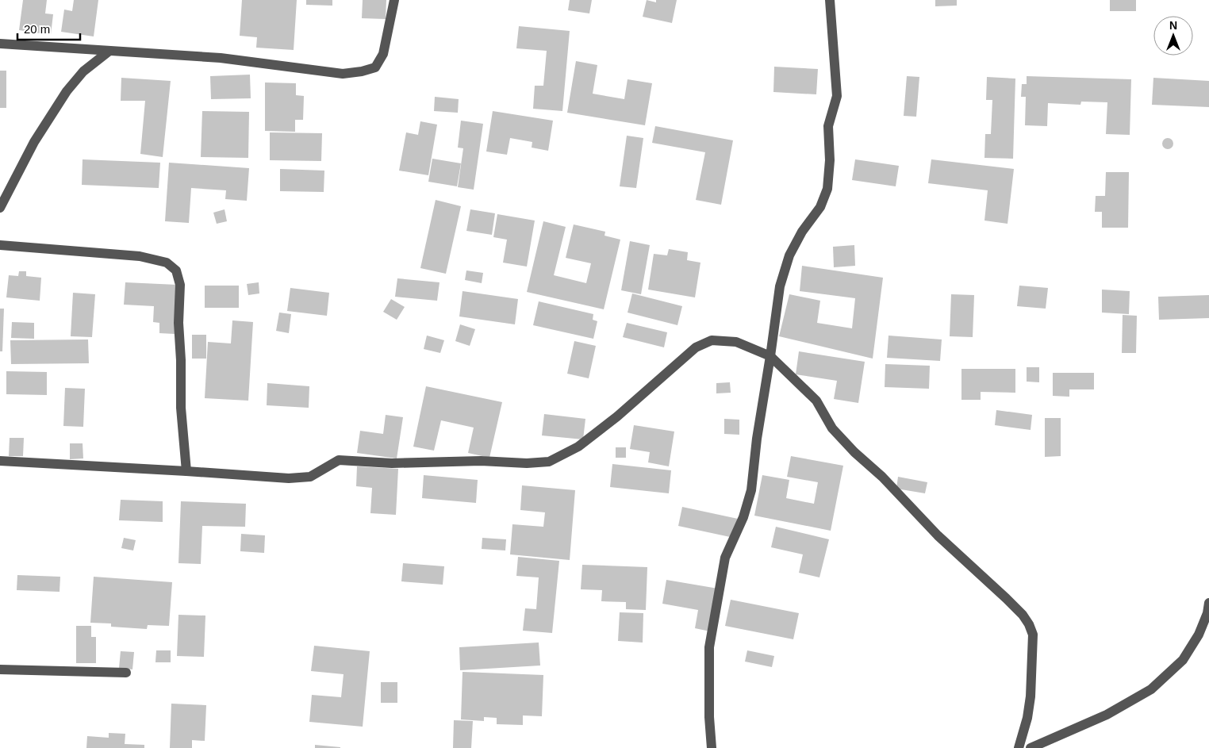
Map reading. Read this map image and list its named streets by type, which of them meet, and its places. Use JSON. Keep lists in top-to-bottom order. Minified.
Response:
{"scale_bar":"20 m","north":"top"}
